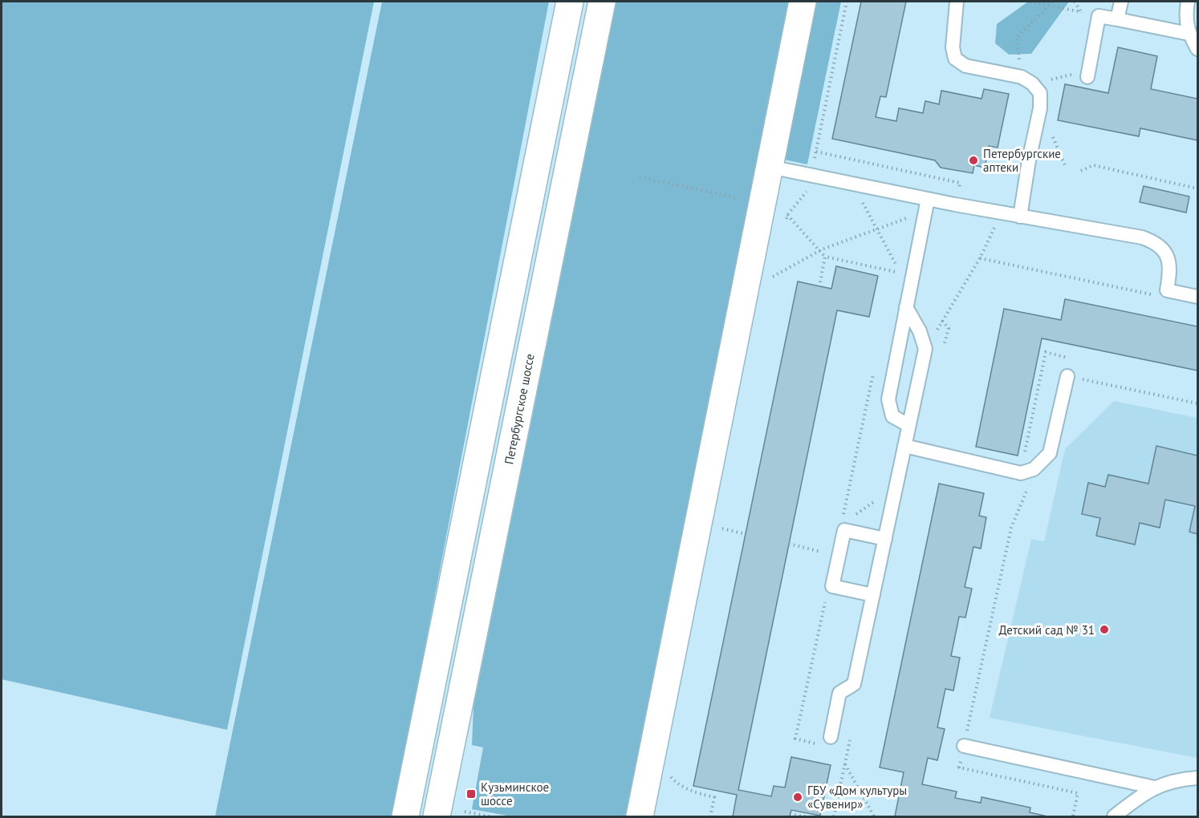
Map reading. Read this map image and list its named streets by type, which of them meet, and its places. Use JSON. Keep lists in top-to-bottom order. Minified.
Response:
{"streets":{"main road":["Петербургское шоссе"]},"places":{"other":["Петербургские аптеки","Детский сад № 31","ГБУ «Дом культуры «Сувенир»"],"transit":["Кузьминское шоссе"]}}
